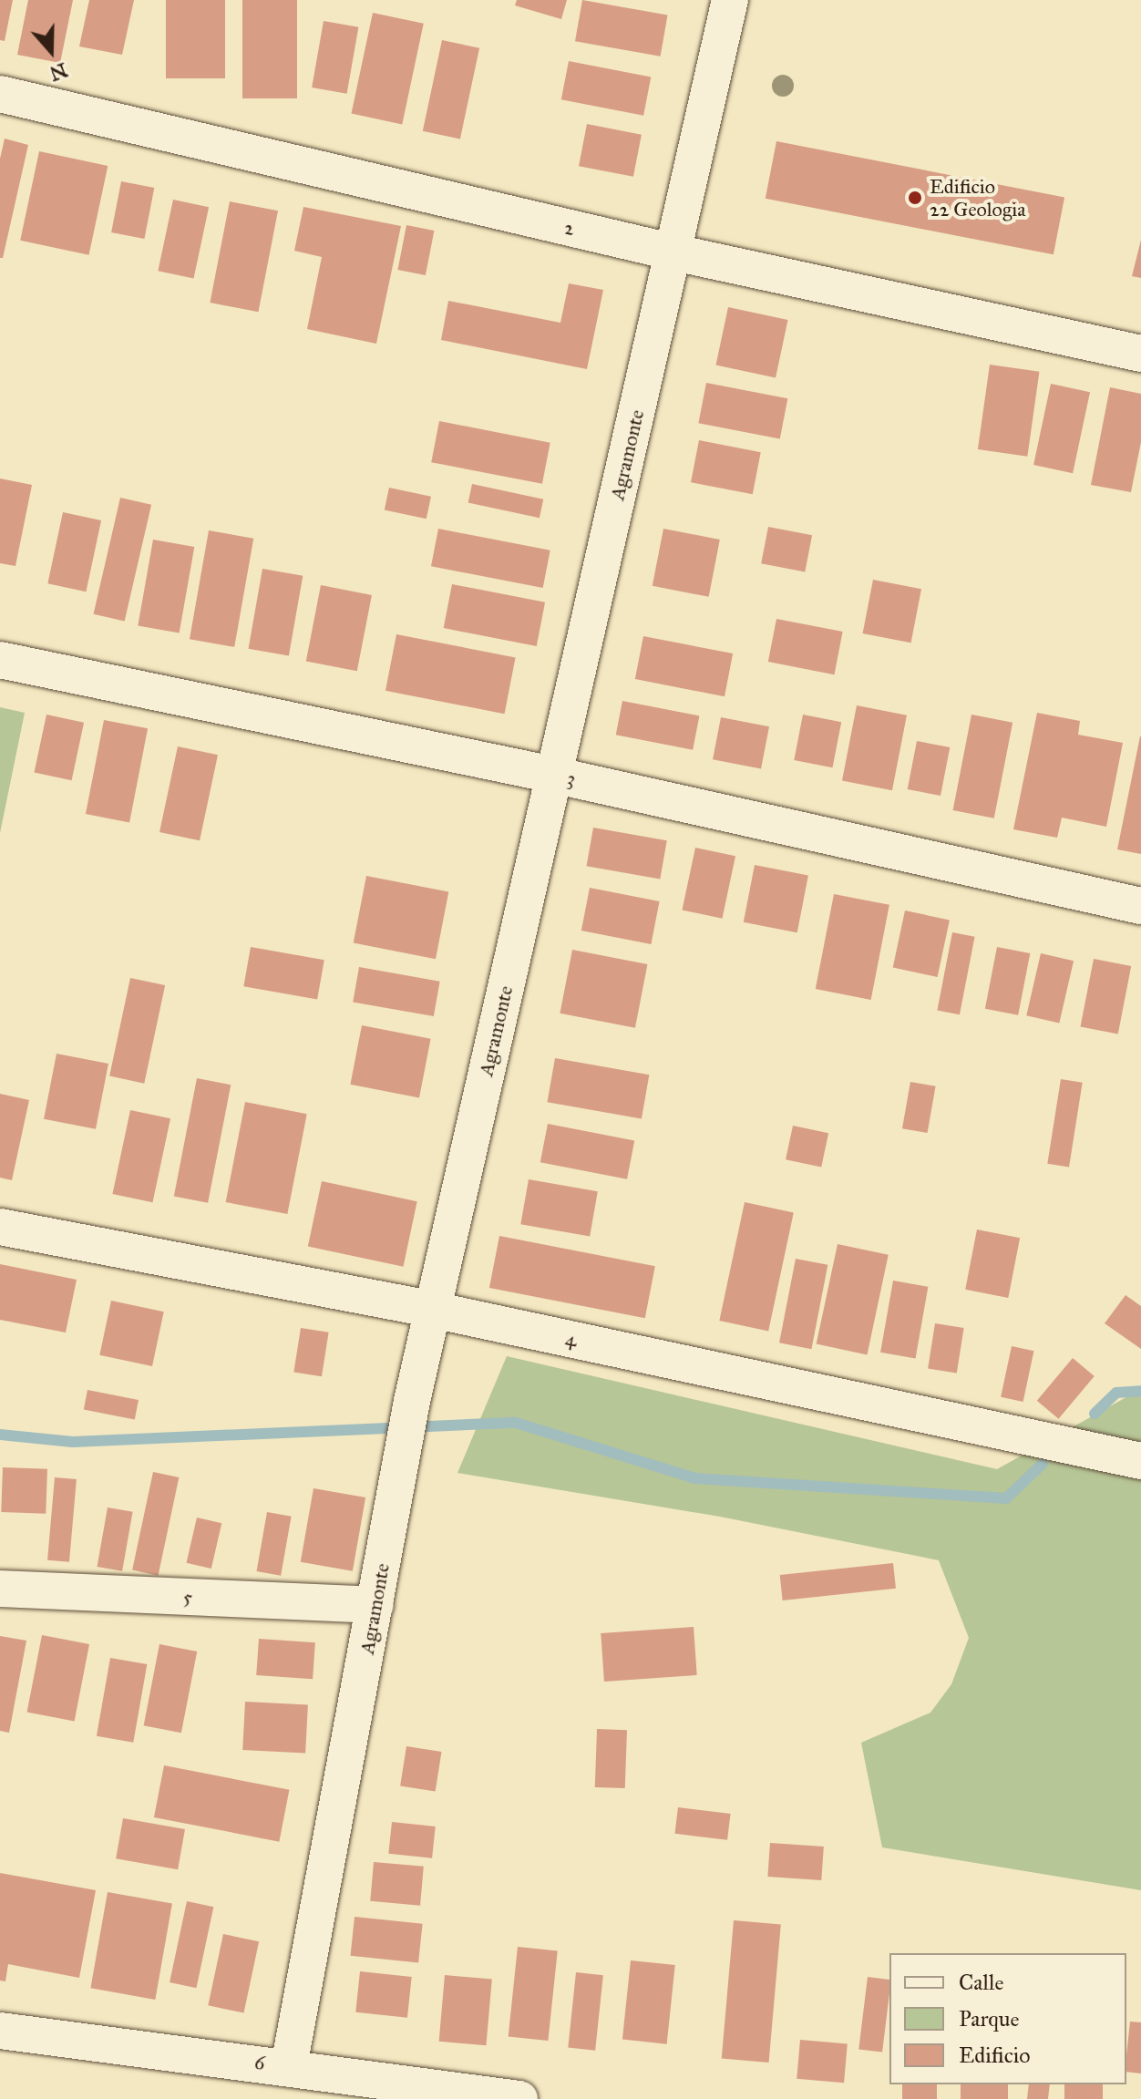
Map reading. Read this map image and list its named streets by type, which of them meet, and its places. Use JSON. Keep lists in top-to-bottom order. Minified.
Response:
{"streets":{"street":["2","Agramonte","3","4","5","6"]},"crossings":[["2","Agramonte"],["Agramonte","3"],["Agramonte","4"],["Agramonte","5"],["Agramonte","6"]],"places":["Edificio 22 Geologia"],"legend":["Calle","Parque","Edificio"],"north":"bottom"}
